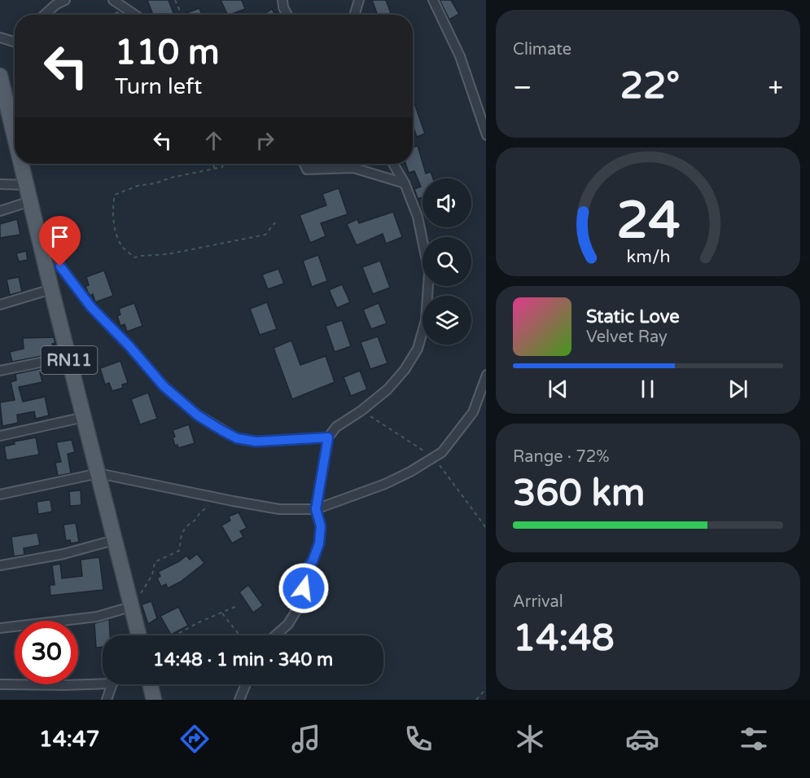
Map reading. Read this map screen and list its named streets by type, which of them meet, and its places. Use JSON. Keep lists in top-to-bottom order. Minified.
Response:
{"streets":{"main road":["RN11"]},"page":{"tile":["Climate",["Range · 72%","360 km"],["Arrival","14:48"]],"turn":["110 m","Turn left"],"heat":["−","22°","+"],"song":["Static Love","Velvet Ray"],"limit":"30","trip":"14:48 · 1 min · 340 m","tabs":"14:47","gauge":["24","km/h"]}}
